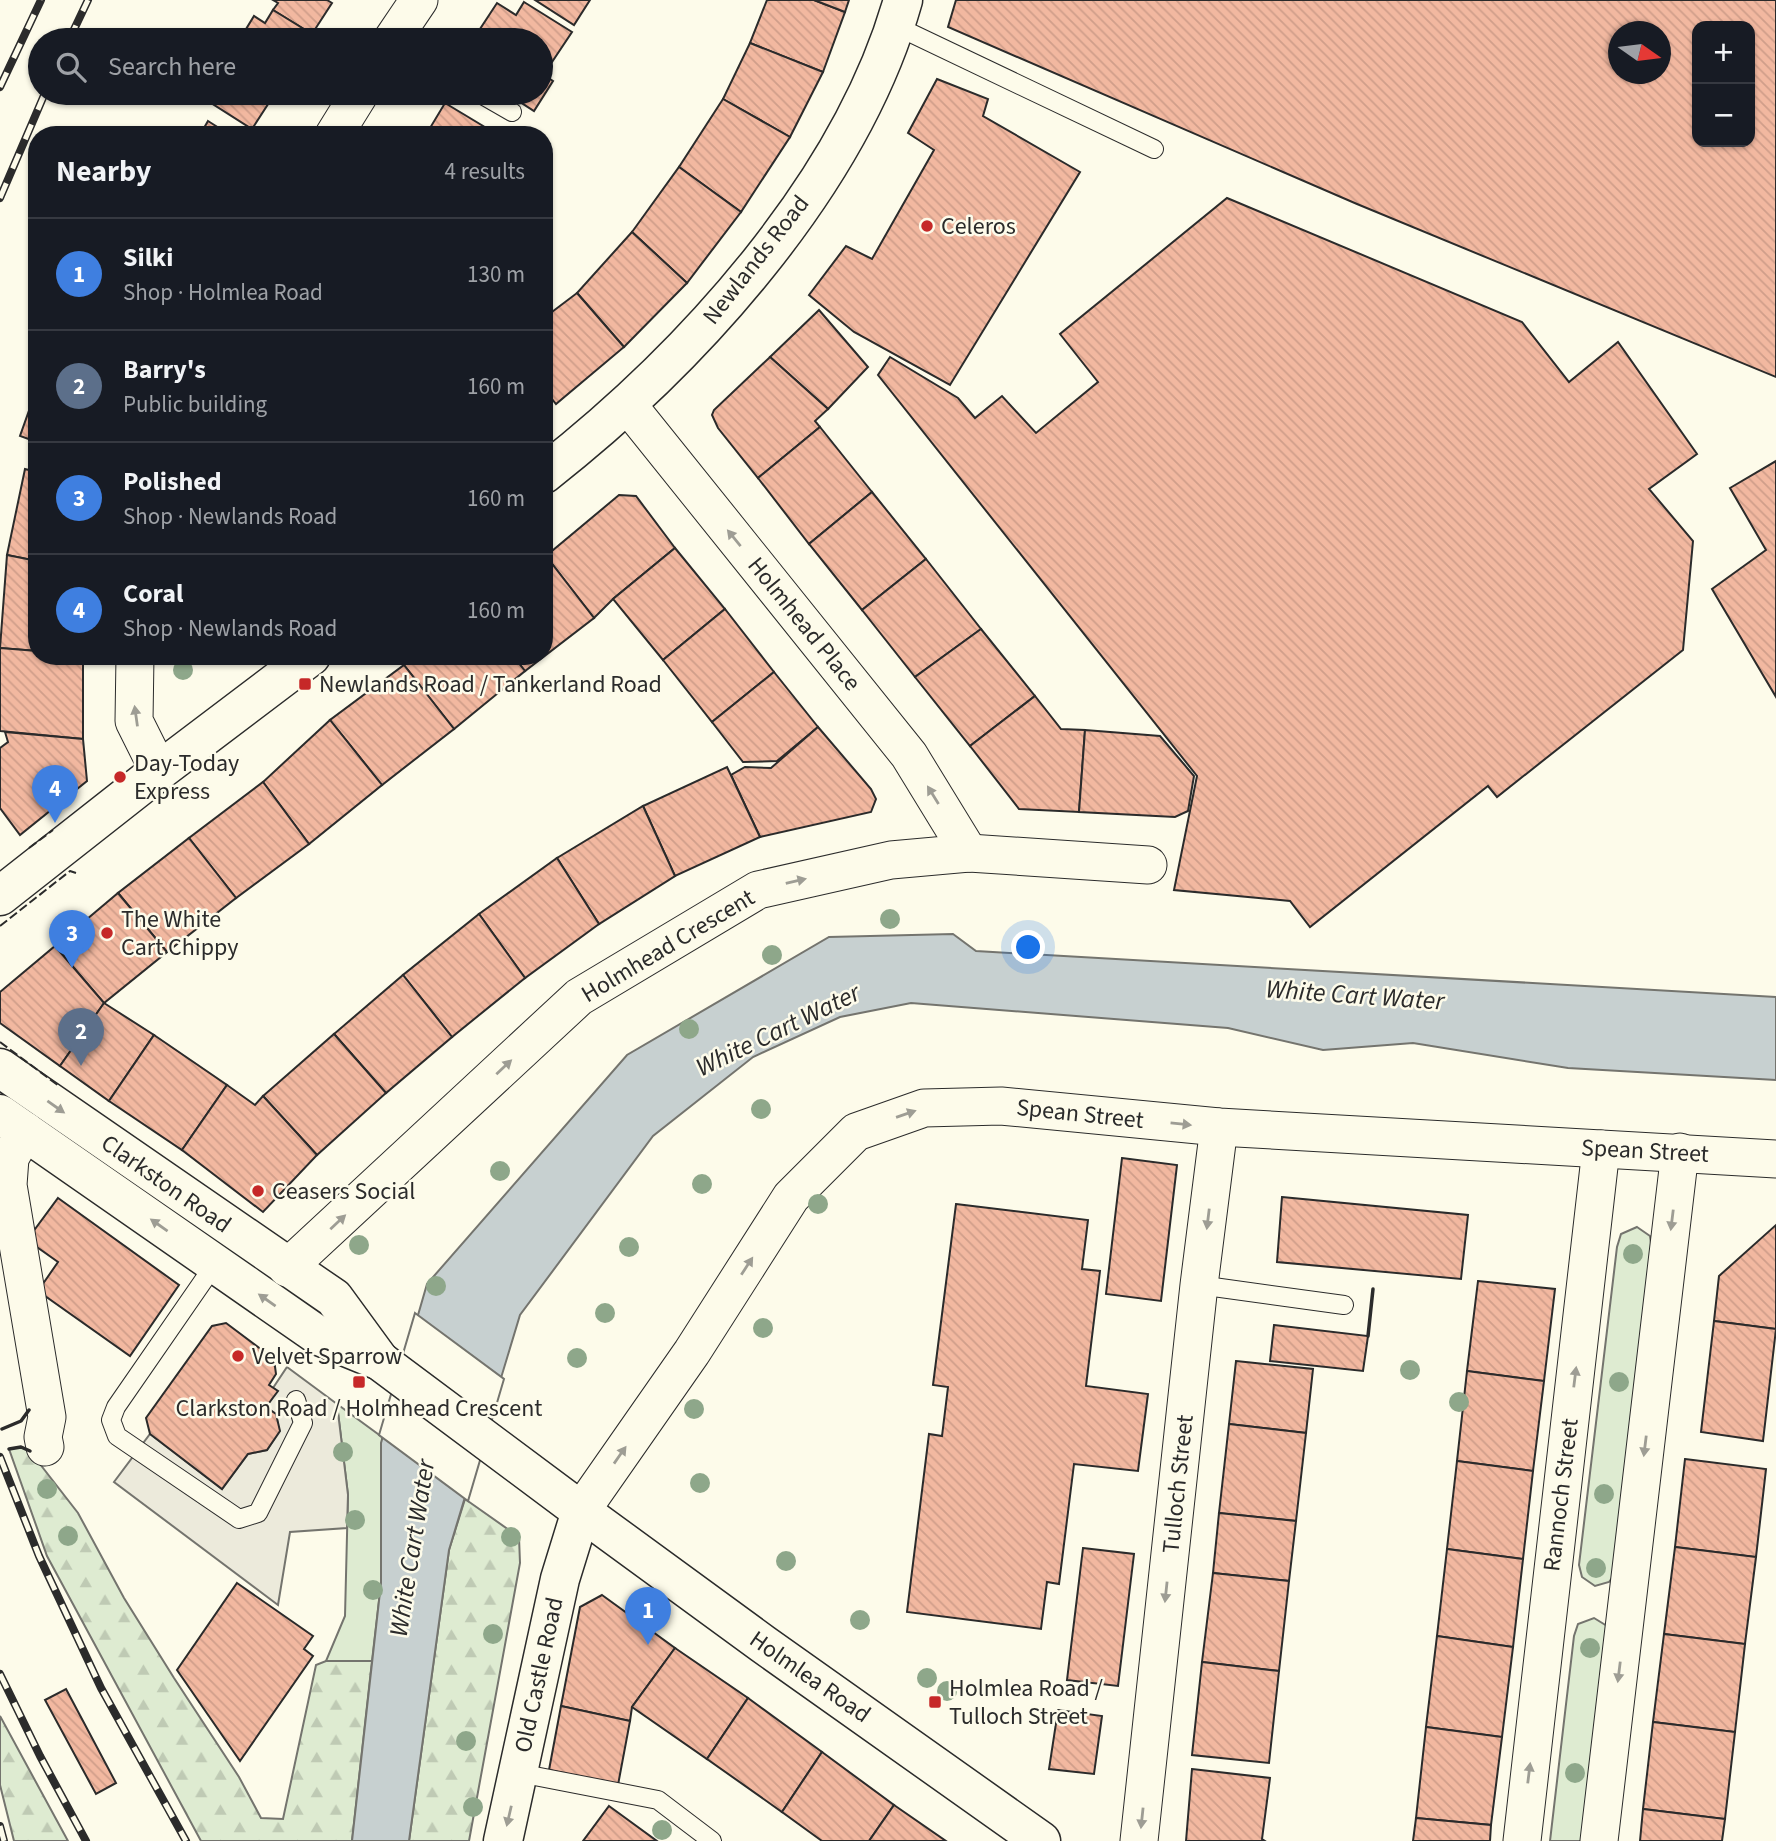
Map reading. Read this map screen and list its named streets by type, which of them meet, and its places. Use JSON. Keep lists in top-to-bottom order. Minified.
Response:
{"streets":{"street":["Newlands Road","Holmhead Place","Holmhead Crescent","Spean Street","Clarkston Road","Tulloch Street","Rannoch Street","Old Castle Road","Holmlea Road"]},"crossings":[["Newlands Road","Holmhead Place"],["Holmhead Place","Holmhead Crescent"],["Holmhead Crescent","Clarkston Road"],["Spean Street","Tulloch Street"],["Spean Street","Rannoch Street"],["Spean Street","Old Castle Road"],["Spean Street","Holmlea Road"],["Clarkston Road","Holmlea Road"],["Old Castle Road","Holmlea Road"]],"one_way":["Holmhead Place","Holmhead Crescent","Spean Street","Tulloch Street"],"water":["White Cart Water"],"places":{"other":["Celeros","Day-Today Express","The White Cart Chippy","Ceasers Social","Velvet Sparrow"],"transit":["Newlands Road / Tankerland Road","Clarkston Road / Holmhead Crescent","Holmlea Road / Tulloch Street"]},"north":"right","page":{"map_buttons":["+","−"],"search":"Search here","heading":["Nearby","4 results"],"list":[{"mark":"1","name":"Silki","note":"Shop · Holmlea Road","value":"130 m"},{"mark":"2","name":"Barry's","note":"Public building","value":"160 m"},{"mark":"3","name":"Polished","note":"Shop · Newlands Road","value":"160 m"},{"mark":"4","name":"Coral","note":"Shop · Newlands Road","value":"160 m"}],"pins":["4","3","2","1"]}}
